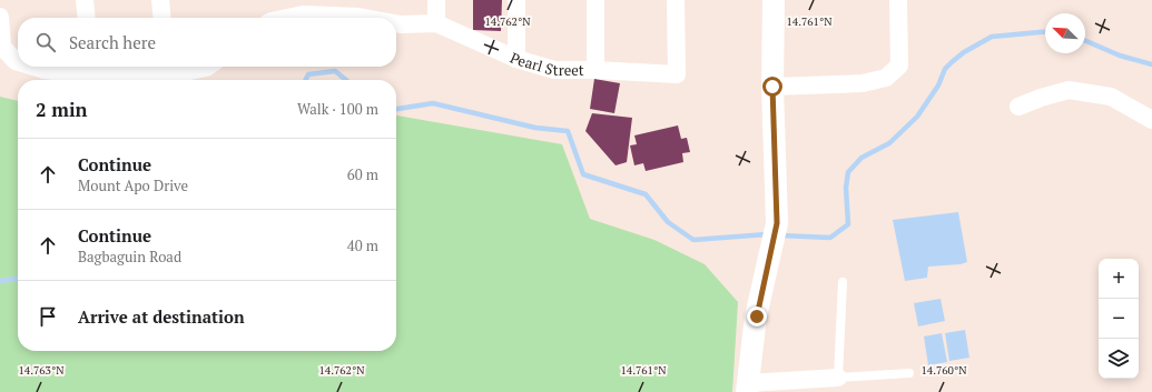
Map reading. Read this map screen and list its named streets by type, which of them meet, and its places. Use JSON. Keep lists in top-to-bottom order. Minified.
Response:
{"streets":{"street":["Pearl Street"]},"north":"top left","page":{"search":"Search here","heading":["2 min","Walk · 100 m"],"list":[["Continue","Mount Apo Drive","60 m"],["Continue","Bagbaguin Road","40 m"],"Arrive at destination"],"map_buttons":["+","−"]},"coordinates":["14.762°N","14.761°N","14.763°N","14.760°N"]}
